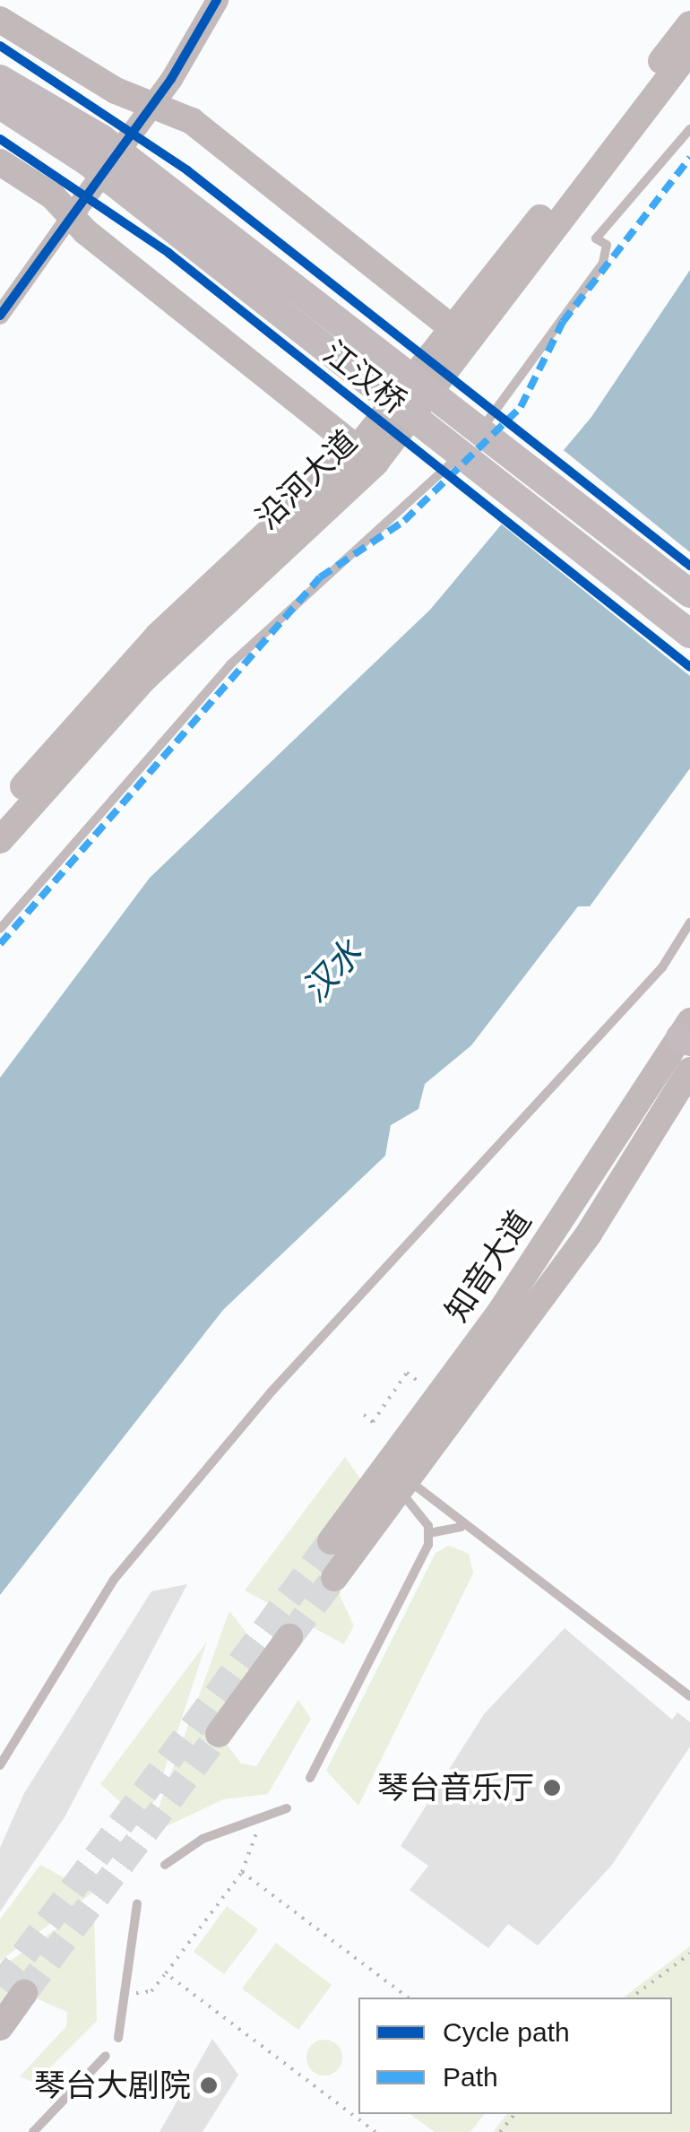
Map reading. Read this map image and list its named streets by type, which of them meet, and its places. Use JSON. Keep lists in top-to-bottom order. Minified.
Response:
{"streets":{"main road":["江汉桥","沿河大道","知音大道"]},"water":["汉水"],"places":["琴台音乐厅","琴台大剧院"],"legend":["Cycle path","Path"]}
